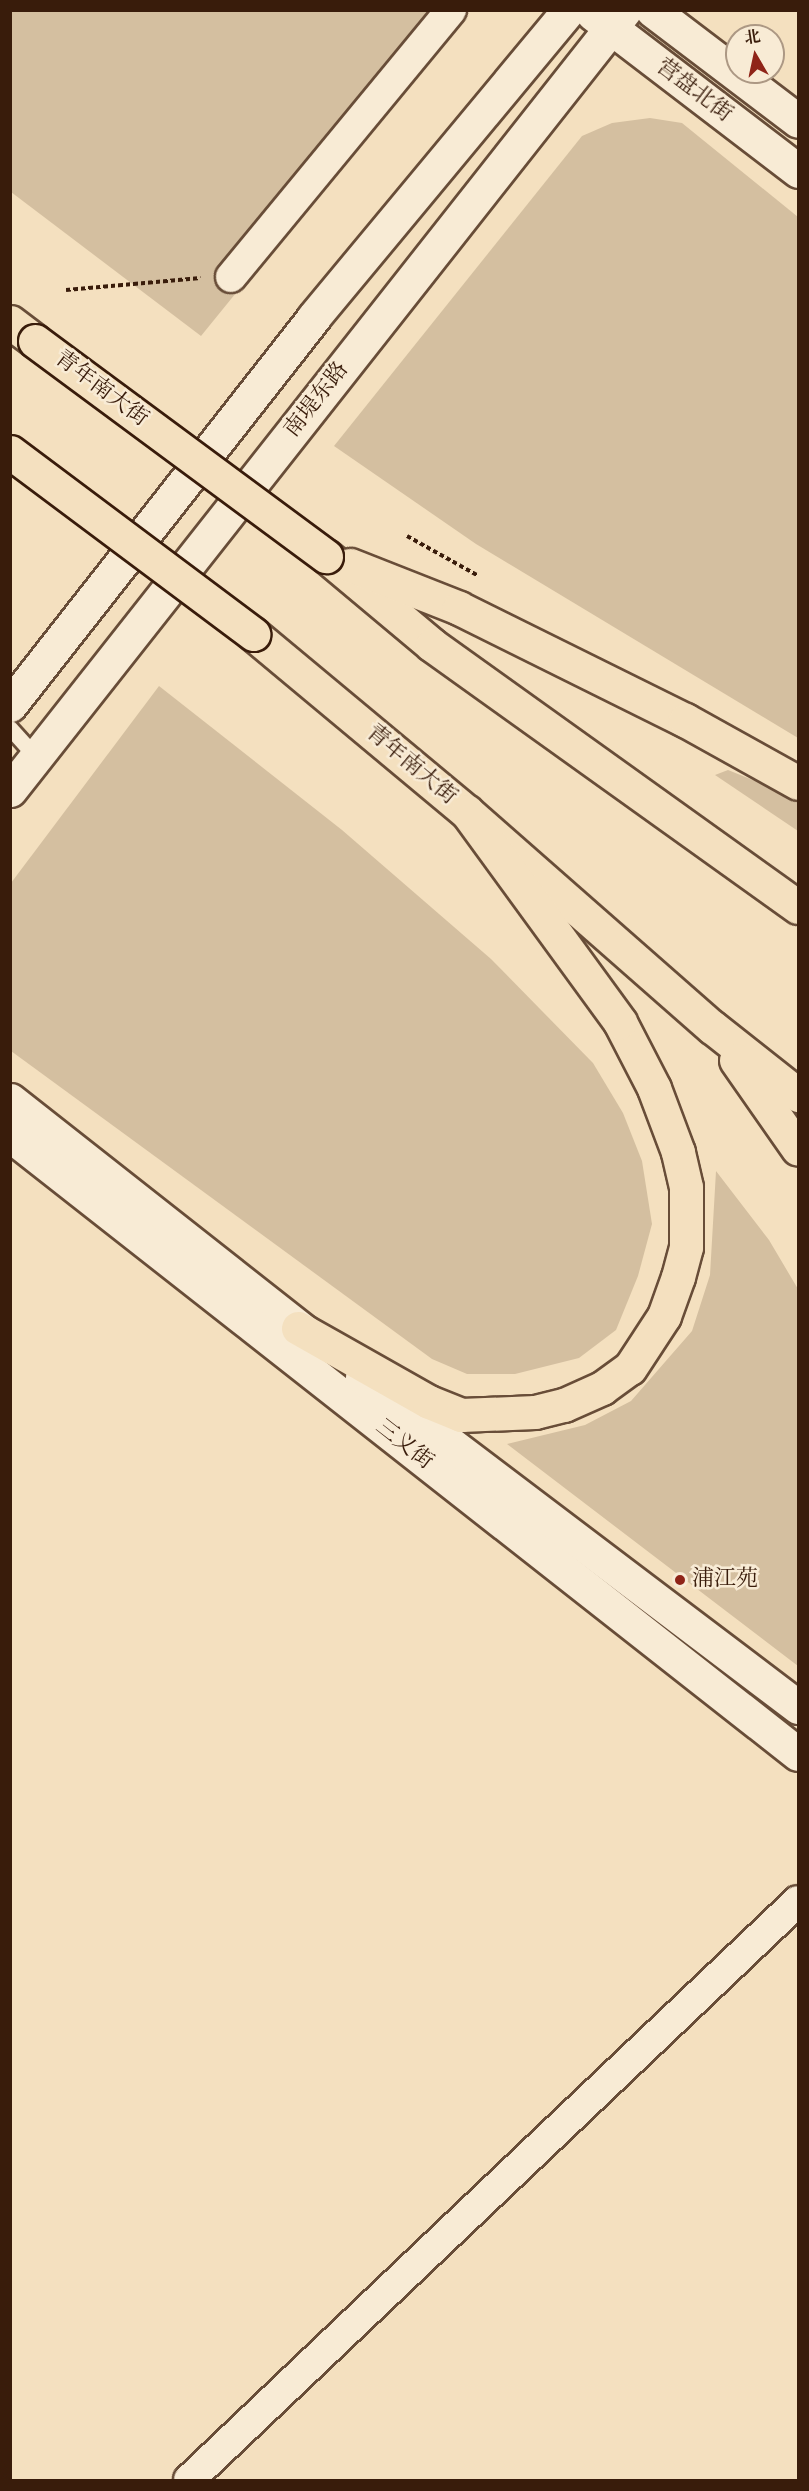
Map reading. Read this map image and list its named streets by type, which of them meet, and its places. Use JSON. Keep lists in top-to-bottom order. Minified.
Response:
{"streets":{"highway":["青年南大街"],"street":["营盘北街","南堤东路","三义街"]},"crossings":[["营盘北街","南堤东路"]],"places":["浦江苑"],"north":"top"}
